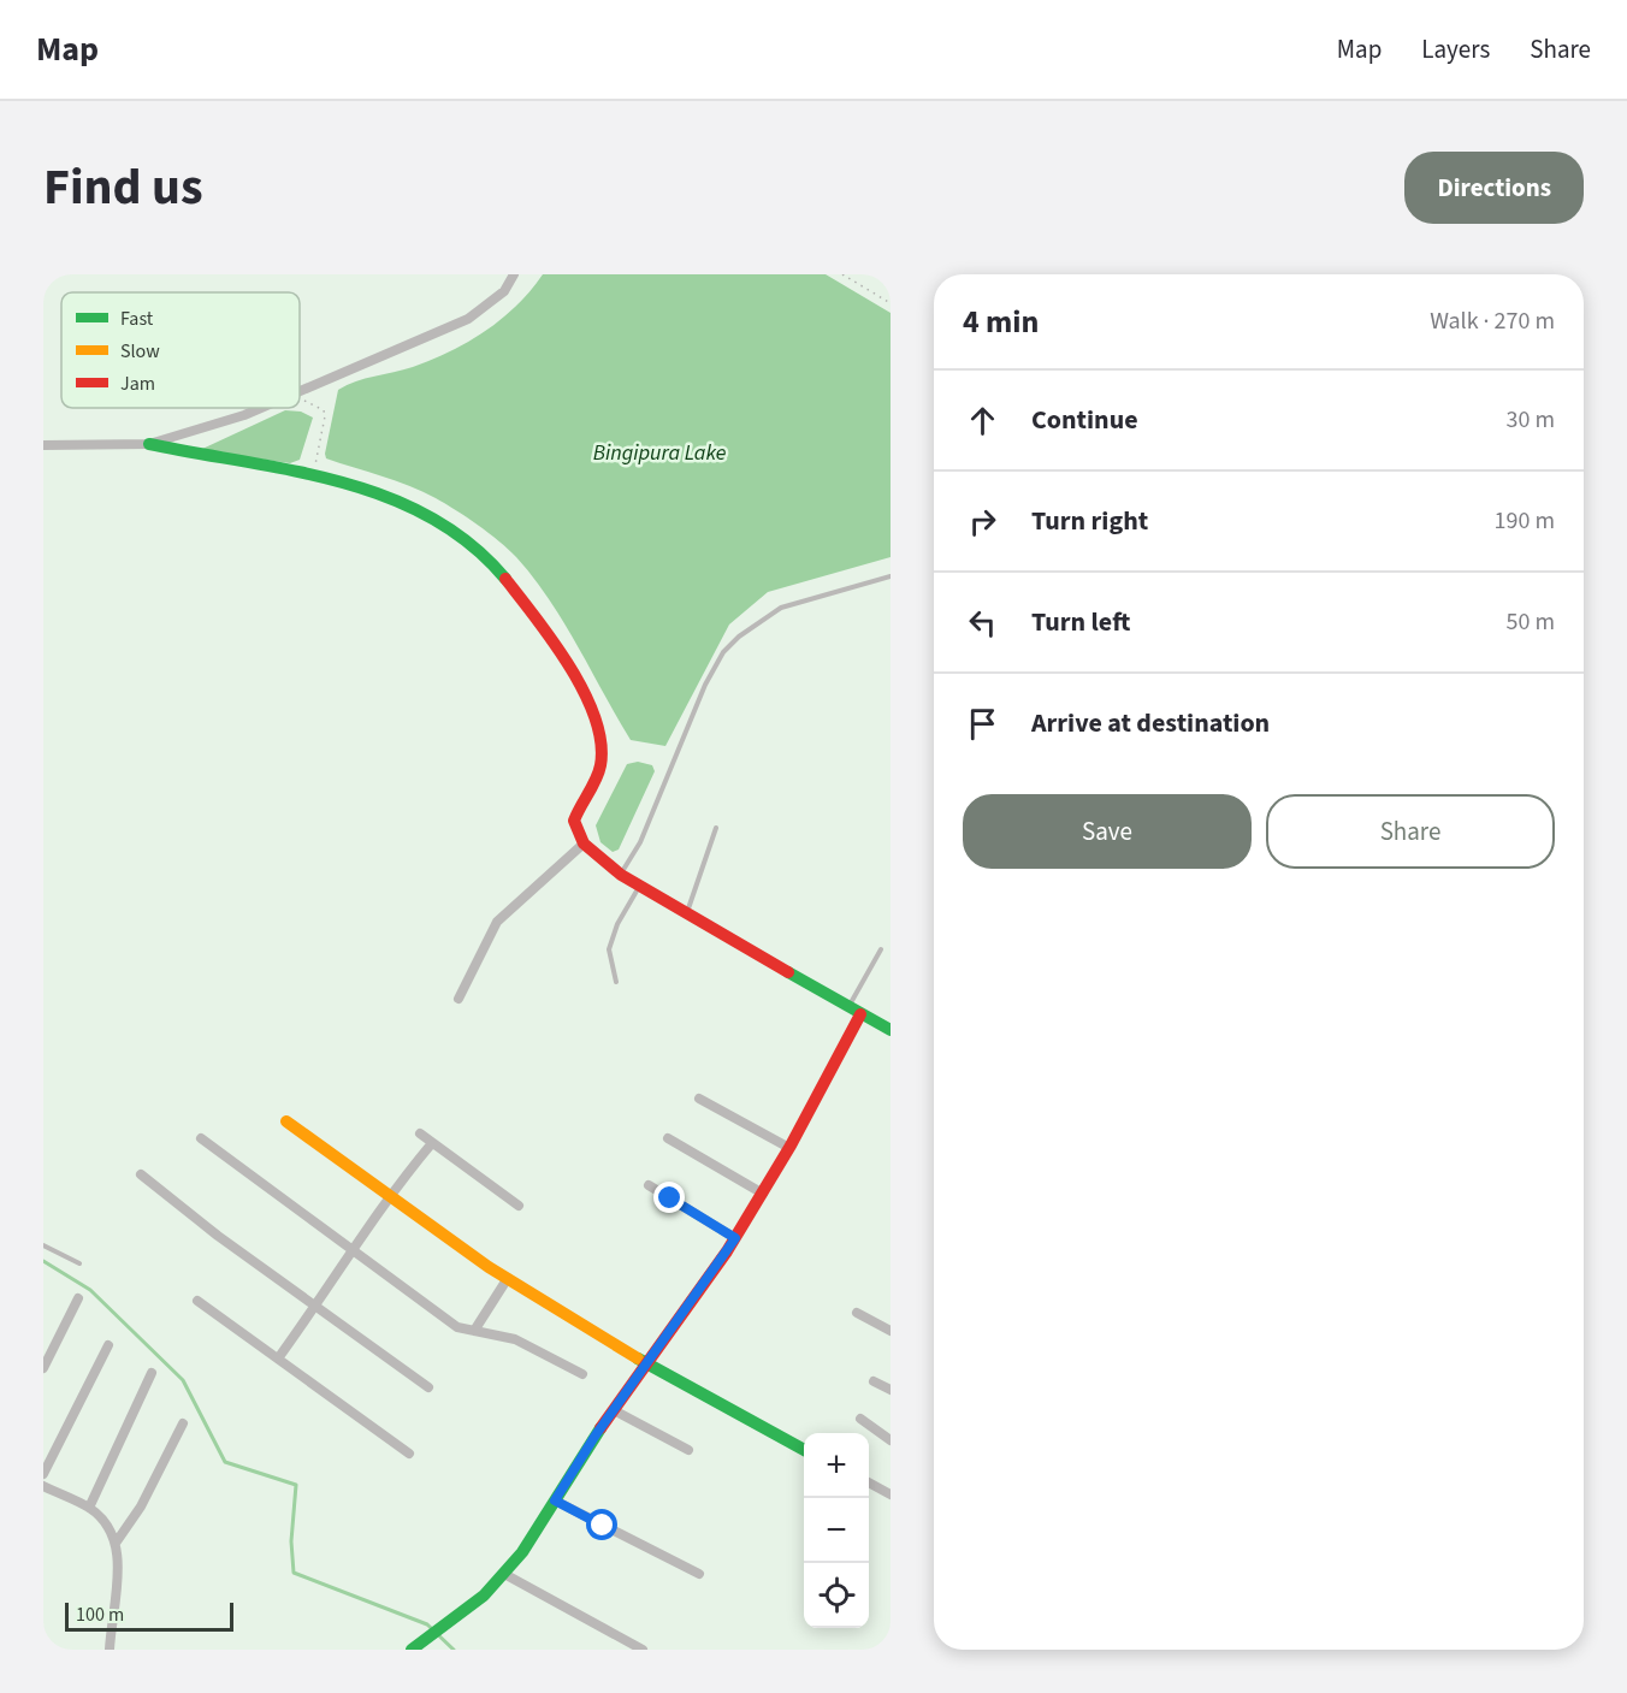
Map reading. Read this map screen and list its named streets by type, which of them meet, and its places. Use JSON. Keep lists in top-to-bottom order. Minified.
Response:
{"water":["Bingipura Lake"],"legend":["Fast","Slow","Jam"],"scale_bar":"100 m","page":{"header":"Map","nav":["Map","Layers","Share"],"title":"Find us","buttons":["Directions",["Save","Share"]],"heading":["4 min","Walk · 270 m"],"list":[["Continue","30 m"],["Turn right","190 m"],["Turn left","50 m"],"Arrive at destination"],"map_buttons":["+","−"],"scale":"100 m"}}
